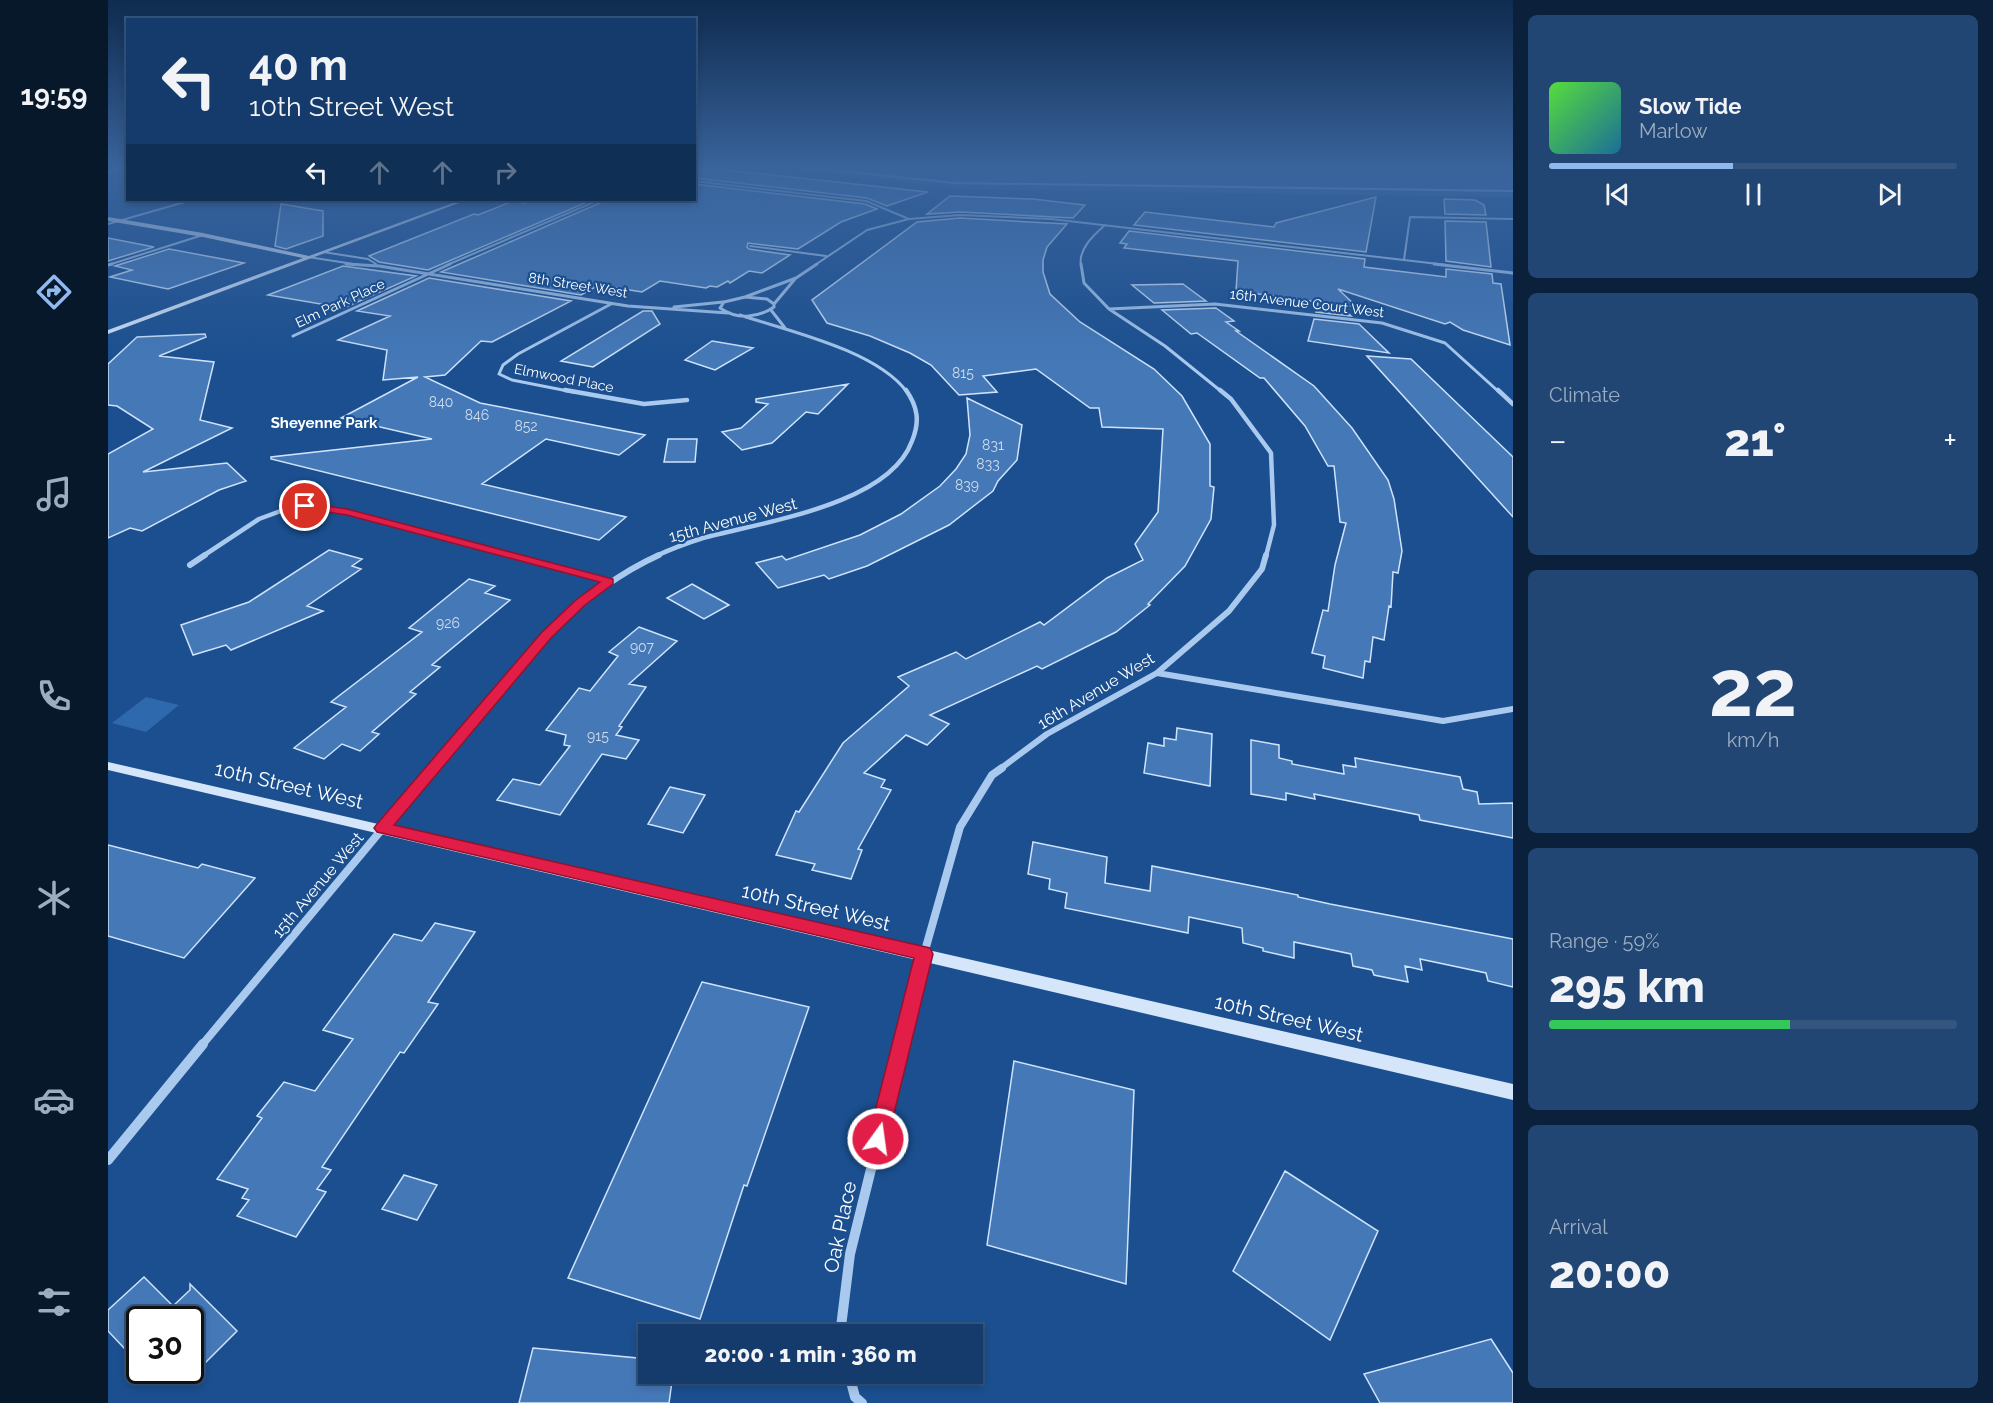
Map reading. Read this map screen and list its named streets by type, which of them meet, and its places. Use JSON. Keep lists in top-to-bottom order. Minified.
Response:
{"streets":{"street":["8th Street West","Elm Park Place","16th Avenue Court West","Elmwood Place","15th Avenue West","16th Avenue West","10th Street West","Oak Place"]},"crossings":[["8th Street West","Elm Park Place"],["8th Street West","Elmwood Place"],["8th Street West","15th Avenue West"],["16th Avenue Court West","16th Avenue West"],["15th Avenue West","10th Street West"],["16th Avenue West","10th Street West"],["16th Avenue West","Oak Place"],["10th Street West","Oak Place"]],"districts":["Sheyenne Park"],"house_numbers":["815","840","846","852","831","833","839","926","907","915"],"page":{"tabs":"19:59","turn":["40 m","10th Street West"],"song":["Slow Tide","Marlow"],"tile":["Climate",["22","km/h"],["Range · 59%","295 km"],["Arrival","20:00"]],"heat":["−","21°","+"],"limit":"30","trip":"20:00 · 1 min · 360 m"}}
